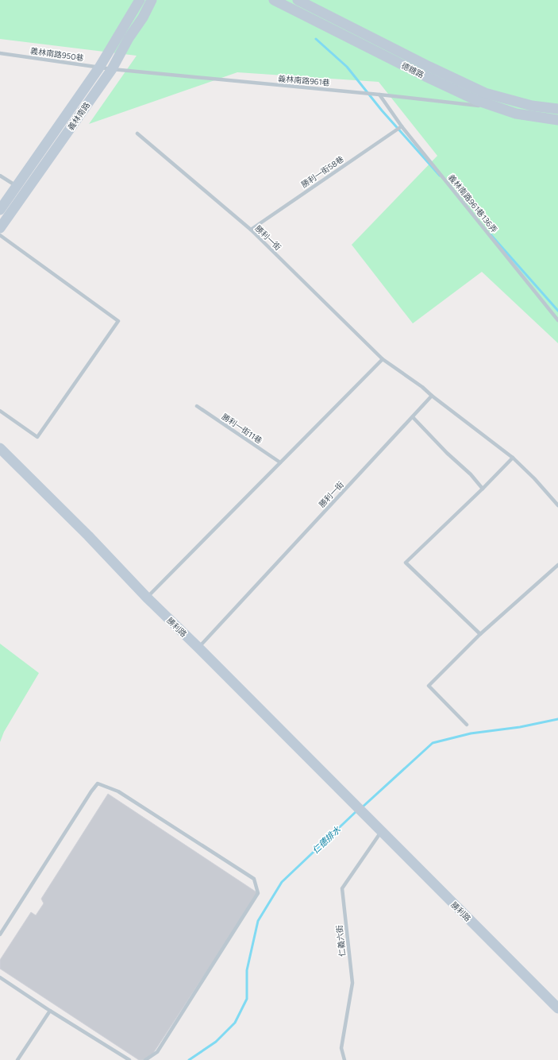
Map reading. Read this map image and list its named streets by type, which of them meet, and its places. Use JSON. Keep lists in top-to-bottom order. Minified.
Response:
{"streets":{"street":["德糖路","義林南路","勝利路"],"lane":["義林南路950巷","義林南路961巷","勝利一街58巷","義林南路961巷136弄","勝利一街","勝利一街11巷","仁義六街"]},"crossings":[["義林南路950巷","義林南路961巷"],["義林南路950巷","義林南路"],["德糖路","義林南路961巷"],["義林南路961巷","義林南路"],["義林南路961巷","義林南路961巷136弄"],["勝利一街58巷","義林南路961巷136弄"],["勝利一街58巷","勝利一街"],["勝利一街","勝利路"],["勝利路","仁義六街"]],"water":["仁德排水"]}
